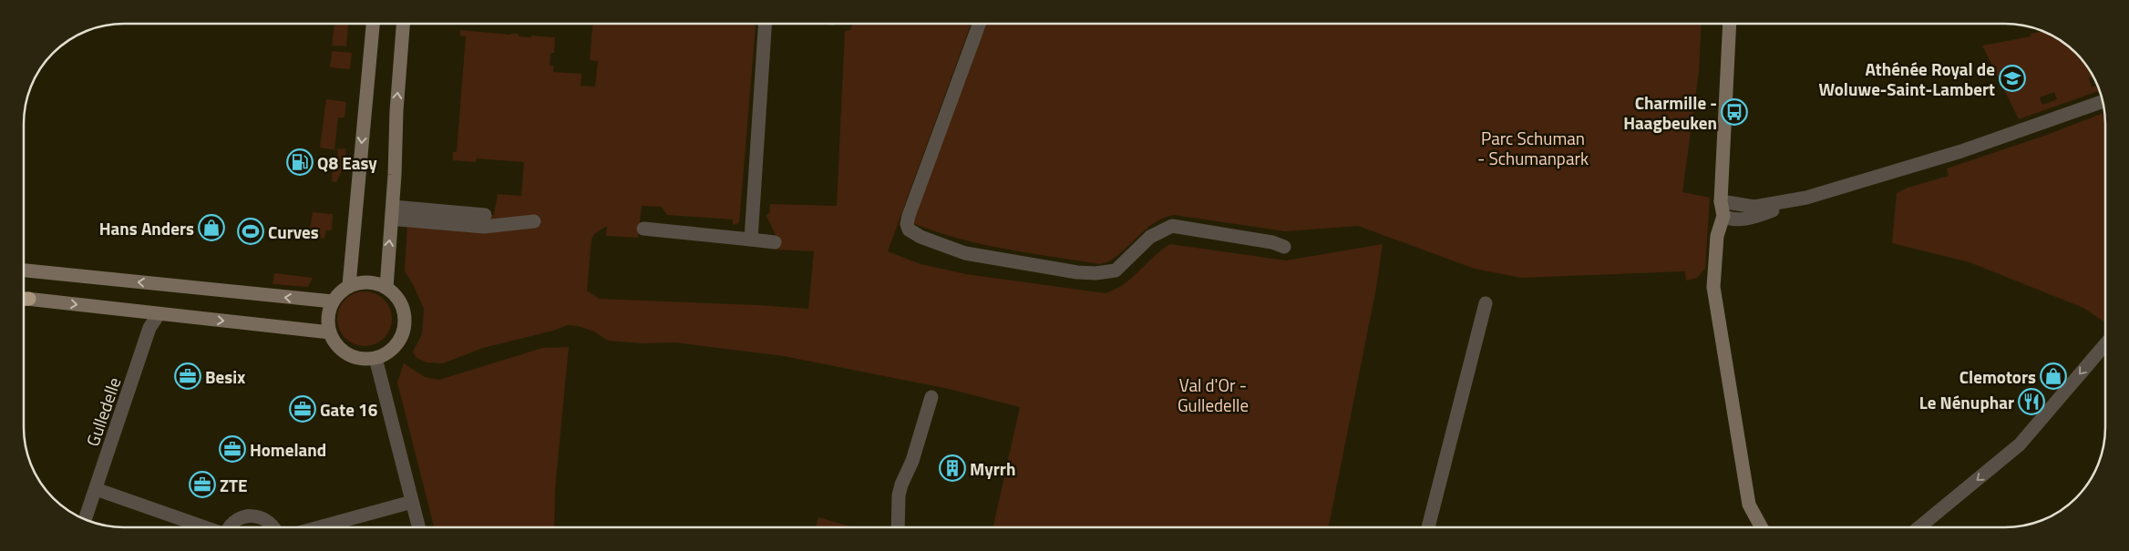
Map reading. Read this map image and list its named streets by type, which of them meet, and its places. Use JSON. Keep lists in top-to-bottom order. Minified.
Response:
{"streets":{"street":["Gulledelle"]},"parks":["Parc Schuman - Schumanpark","Val d'Or - Gulledelle"],"places":{"school or university":["Athénée Royal de Woluwe-Saint-Lambert"],"bus stop":["Charmille - Haagbeuken"],"fuel station":["Q8 Easy"],"shop":["Hans Anders","Clemotors"],"sports":["Curves"],"office":["Besix","Gate 16","Homeland","ZTE"],"restaurant":["Le Nénuphar"],"building":["Myrrh"]}}
